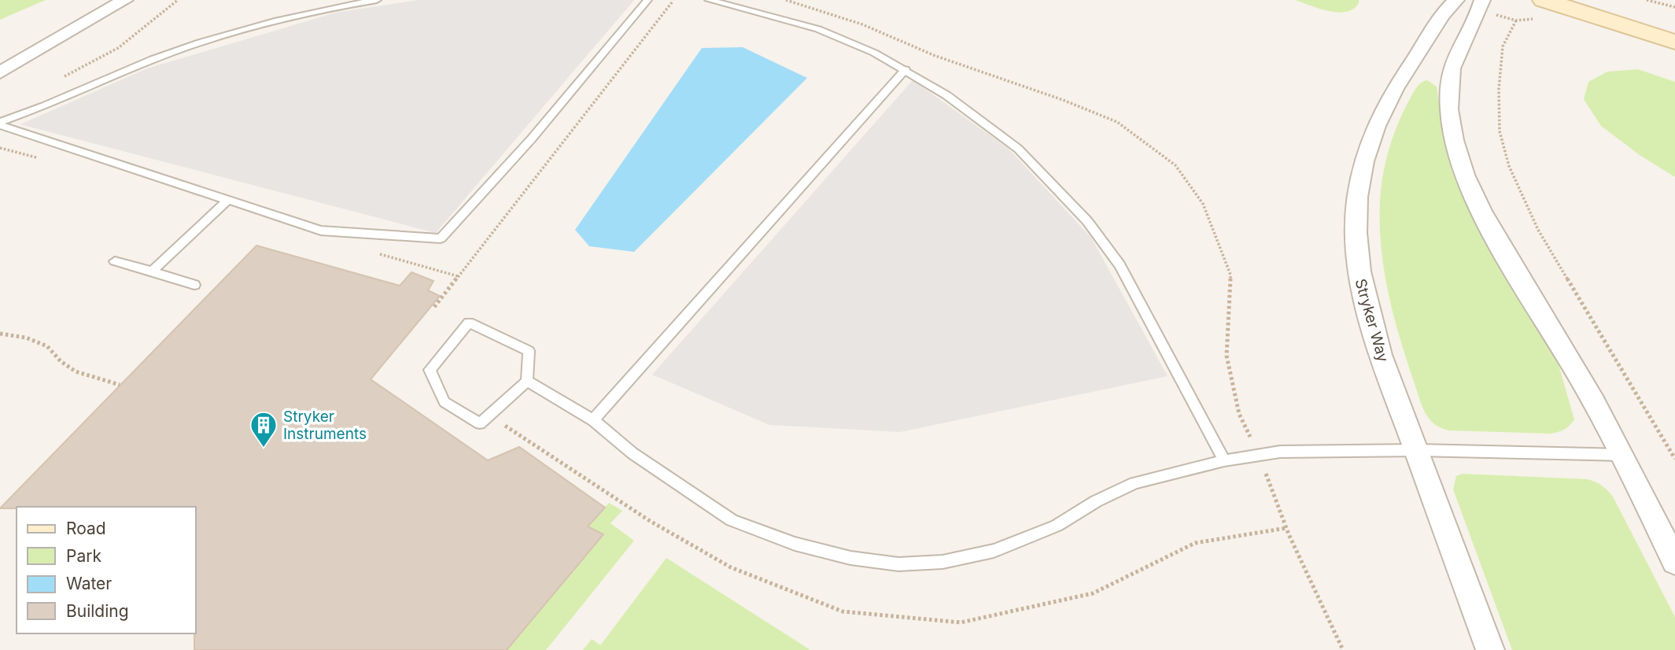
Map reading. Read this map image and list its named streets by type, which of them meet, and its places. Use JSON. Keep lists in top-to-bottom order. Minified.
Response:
{"streets":{"street":["Stryker Way"]},"places":{"building":["Stryker Instruments"]},"legend":["Road","Park","Water","Building"]}
